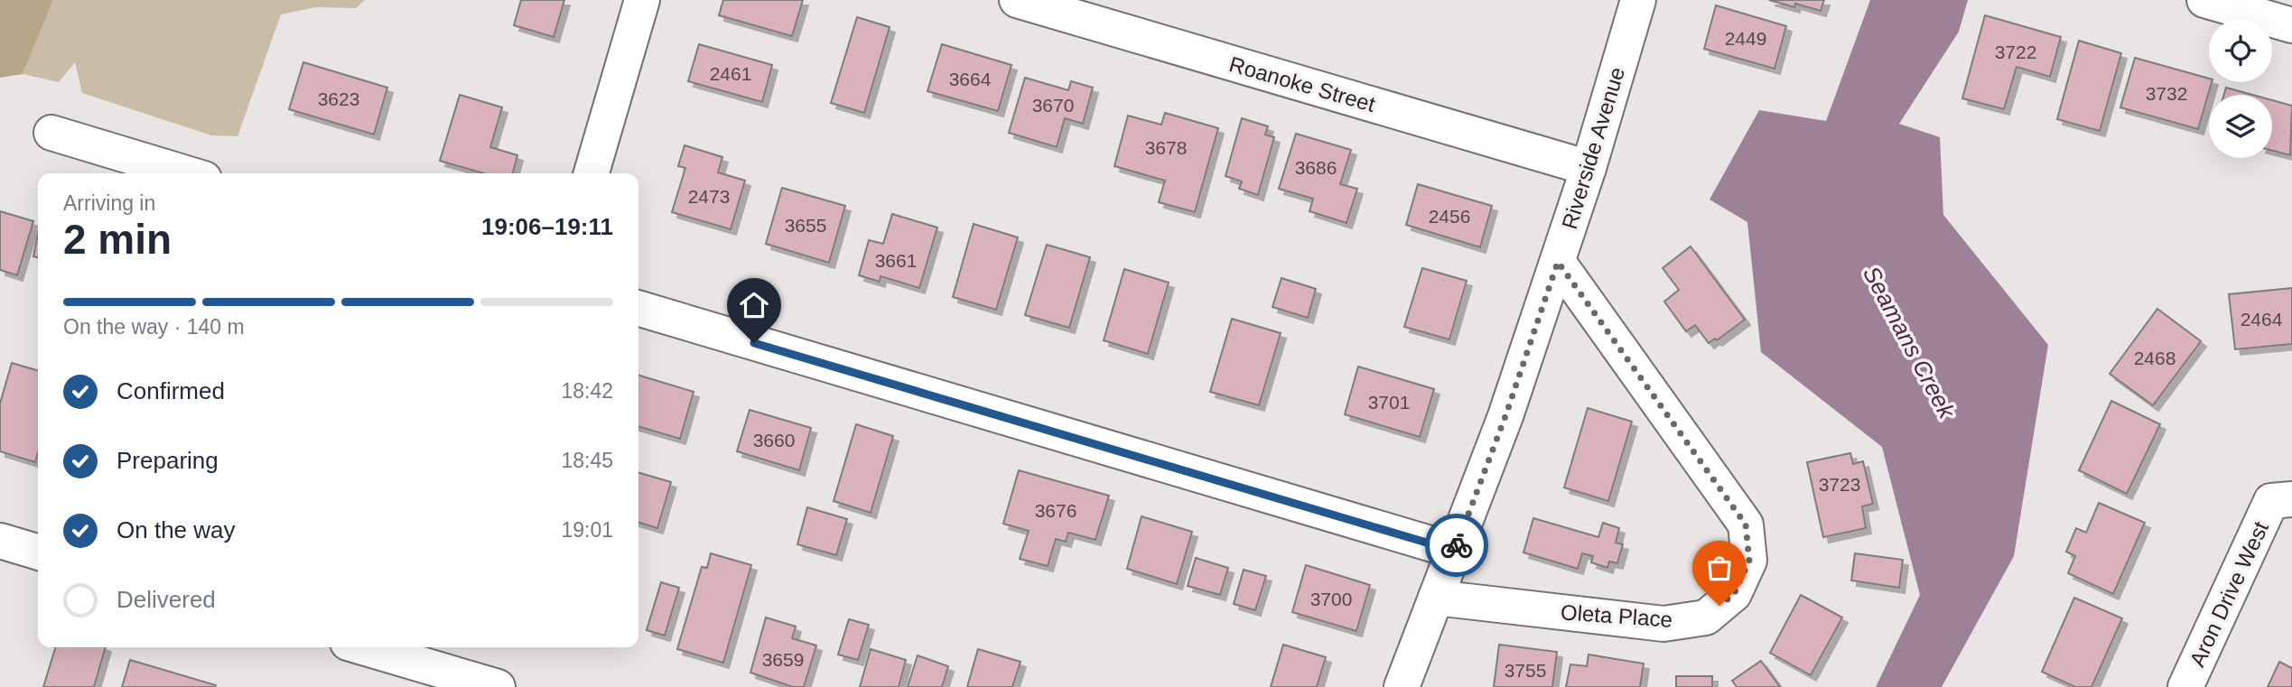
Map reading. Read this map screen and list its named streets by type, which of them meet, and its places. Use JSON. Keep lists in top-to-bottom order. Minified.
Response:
{"streets":{"street":["Roanoke Street","Riverside Avenue","Aron Drive West","Oleta Place"]},"crossings":[["Roanoke Street","Riverside Avenue"],["Riverside Avenue","Oleta Place"]],"water":["Seamans Creek"],"house_numbers":["2449","3722","2461","3664","3732","3623","3670","3678","3686","2473","2456","3655","3661","2464","2468","3701","3660","3723","3676","3700","3659","3755"],"page":{"heading":["2 min","Arriving in","19:06–19:11"],"bar":"On the way · 140 m","list":[["Confirmed","18:42"],["Preparing","18:45"],["On the way","19:01"],"Delivered"]}}
